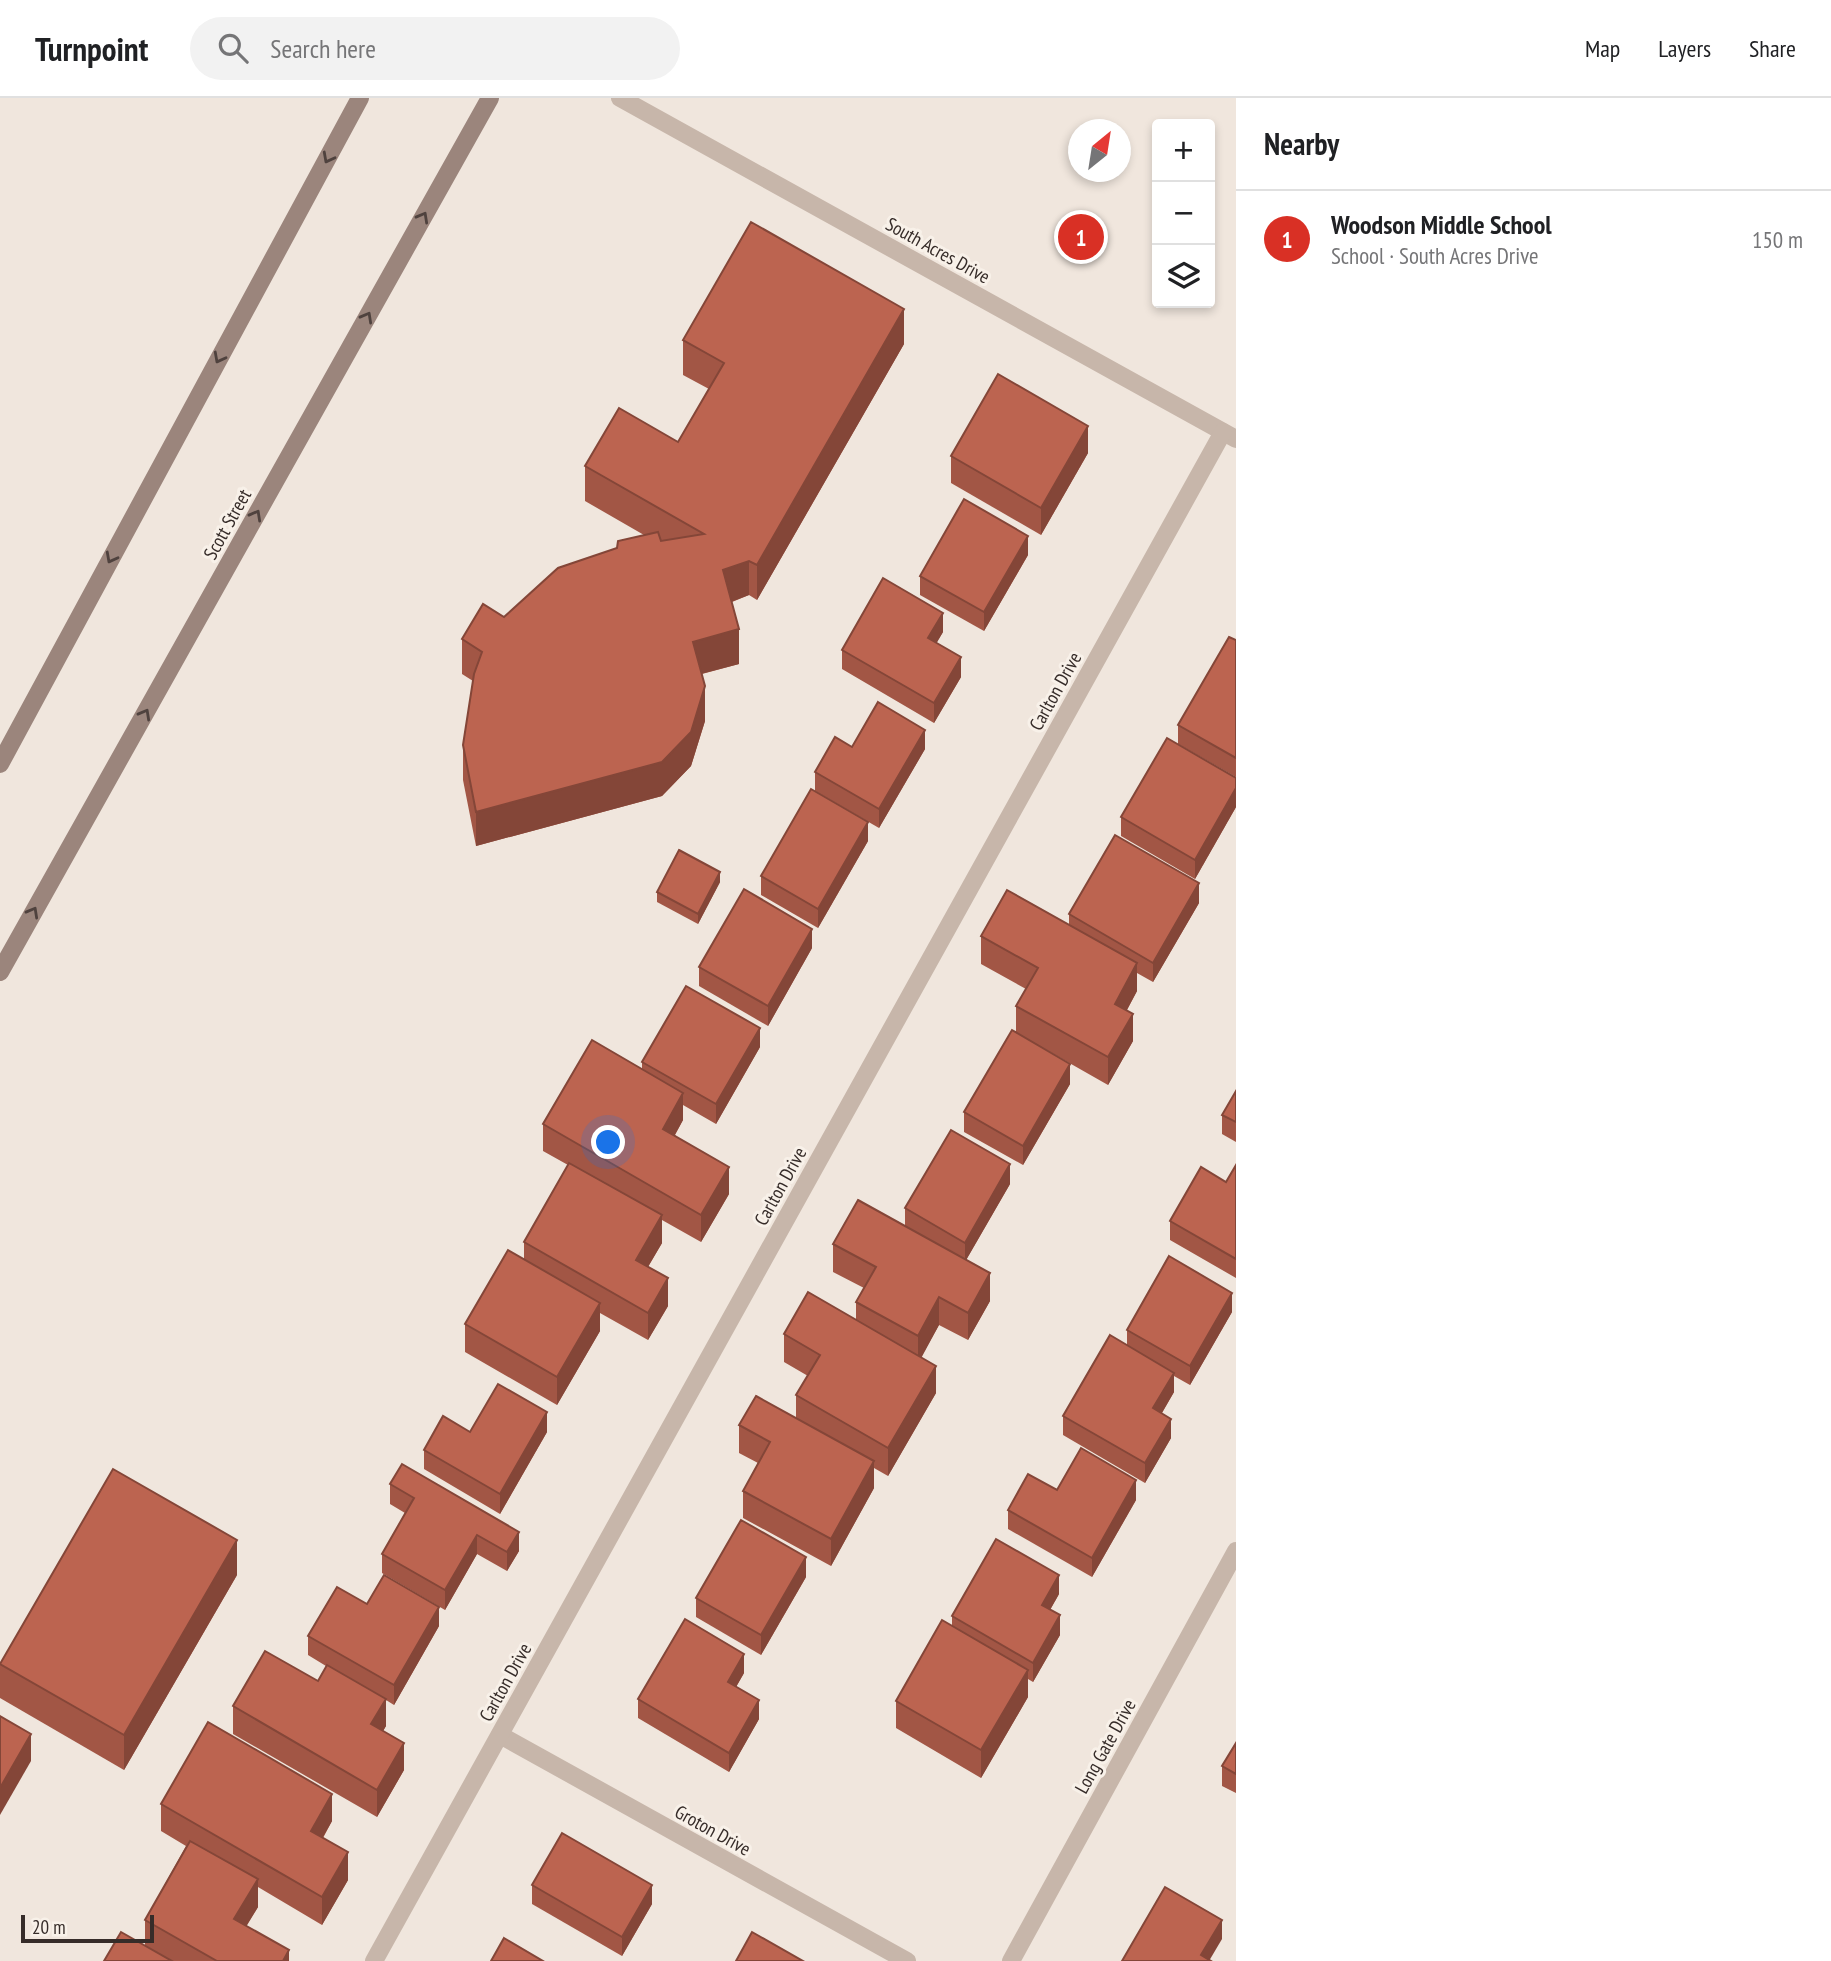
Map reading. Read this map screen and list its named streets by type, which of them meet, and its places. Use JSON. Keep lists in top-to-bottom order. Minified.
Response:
{"streets":{"main road":["Scott Street"],"street":["South Acres Drive","Carlton Drive","Long Gate Drive","Groton Drive"]},"crossings":[["South Acres Drive","Carlton Drive"],["Carlton Drive","Groton Drive"]],"scale_bar":"20 m","north":"top right","page":{"header":"Turnpoint","search":"Search here","nav":["Map","Layers","Share"],"heading":"Nearby","map_buttons":["+","−"],"list":[{"mark":"1","name":"Woodson Middle School","note":"School · South Acres Drive","value":"150 m"}],"pins":"1","scale":"20 m"}}
